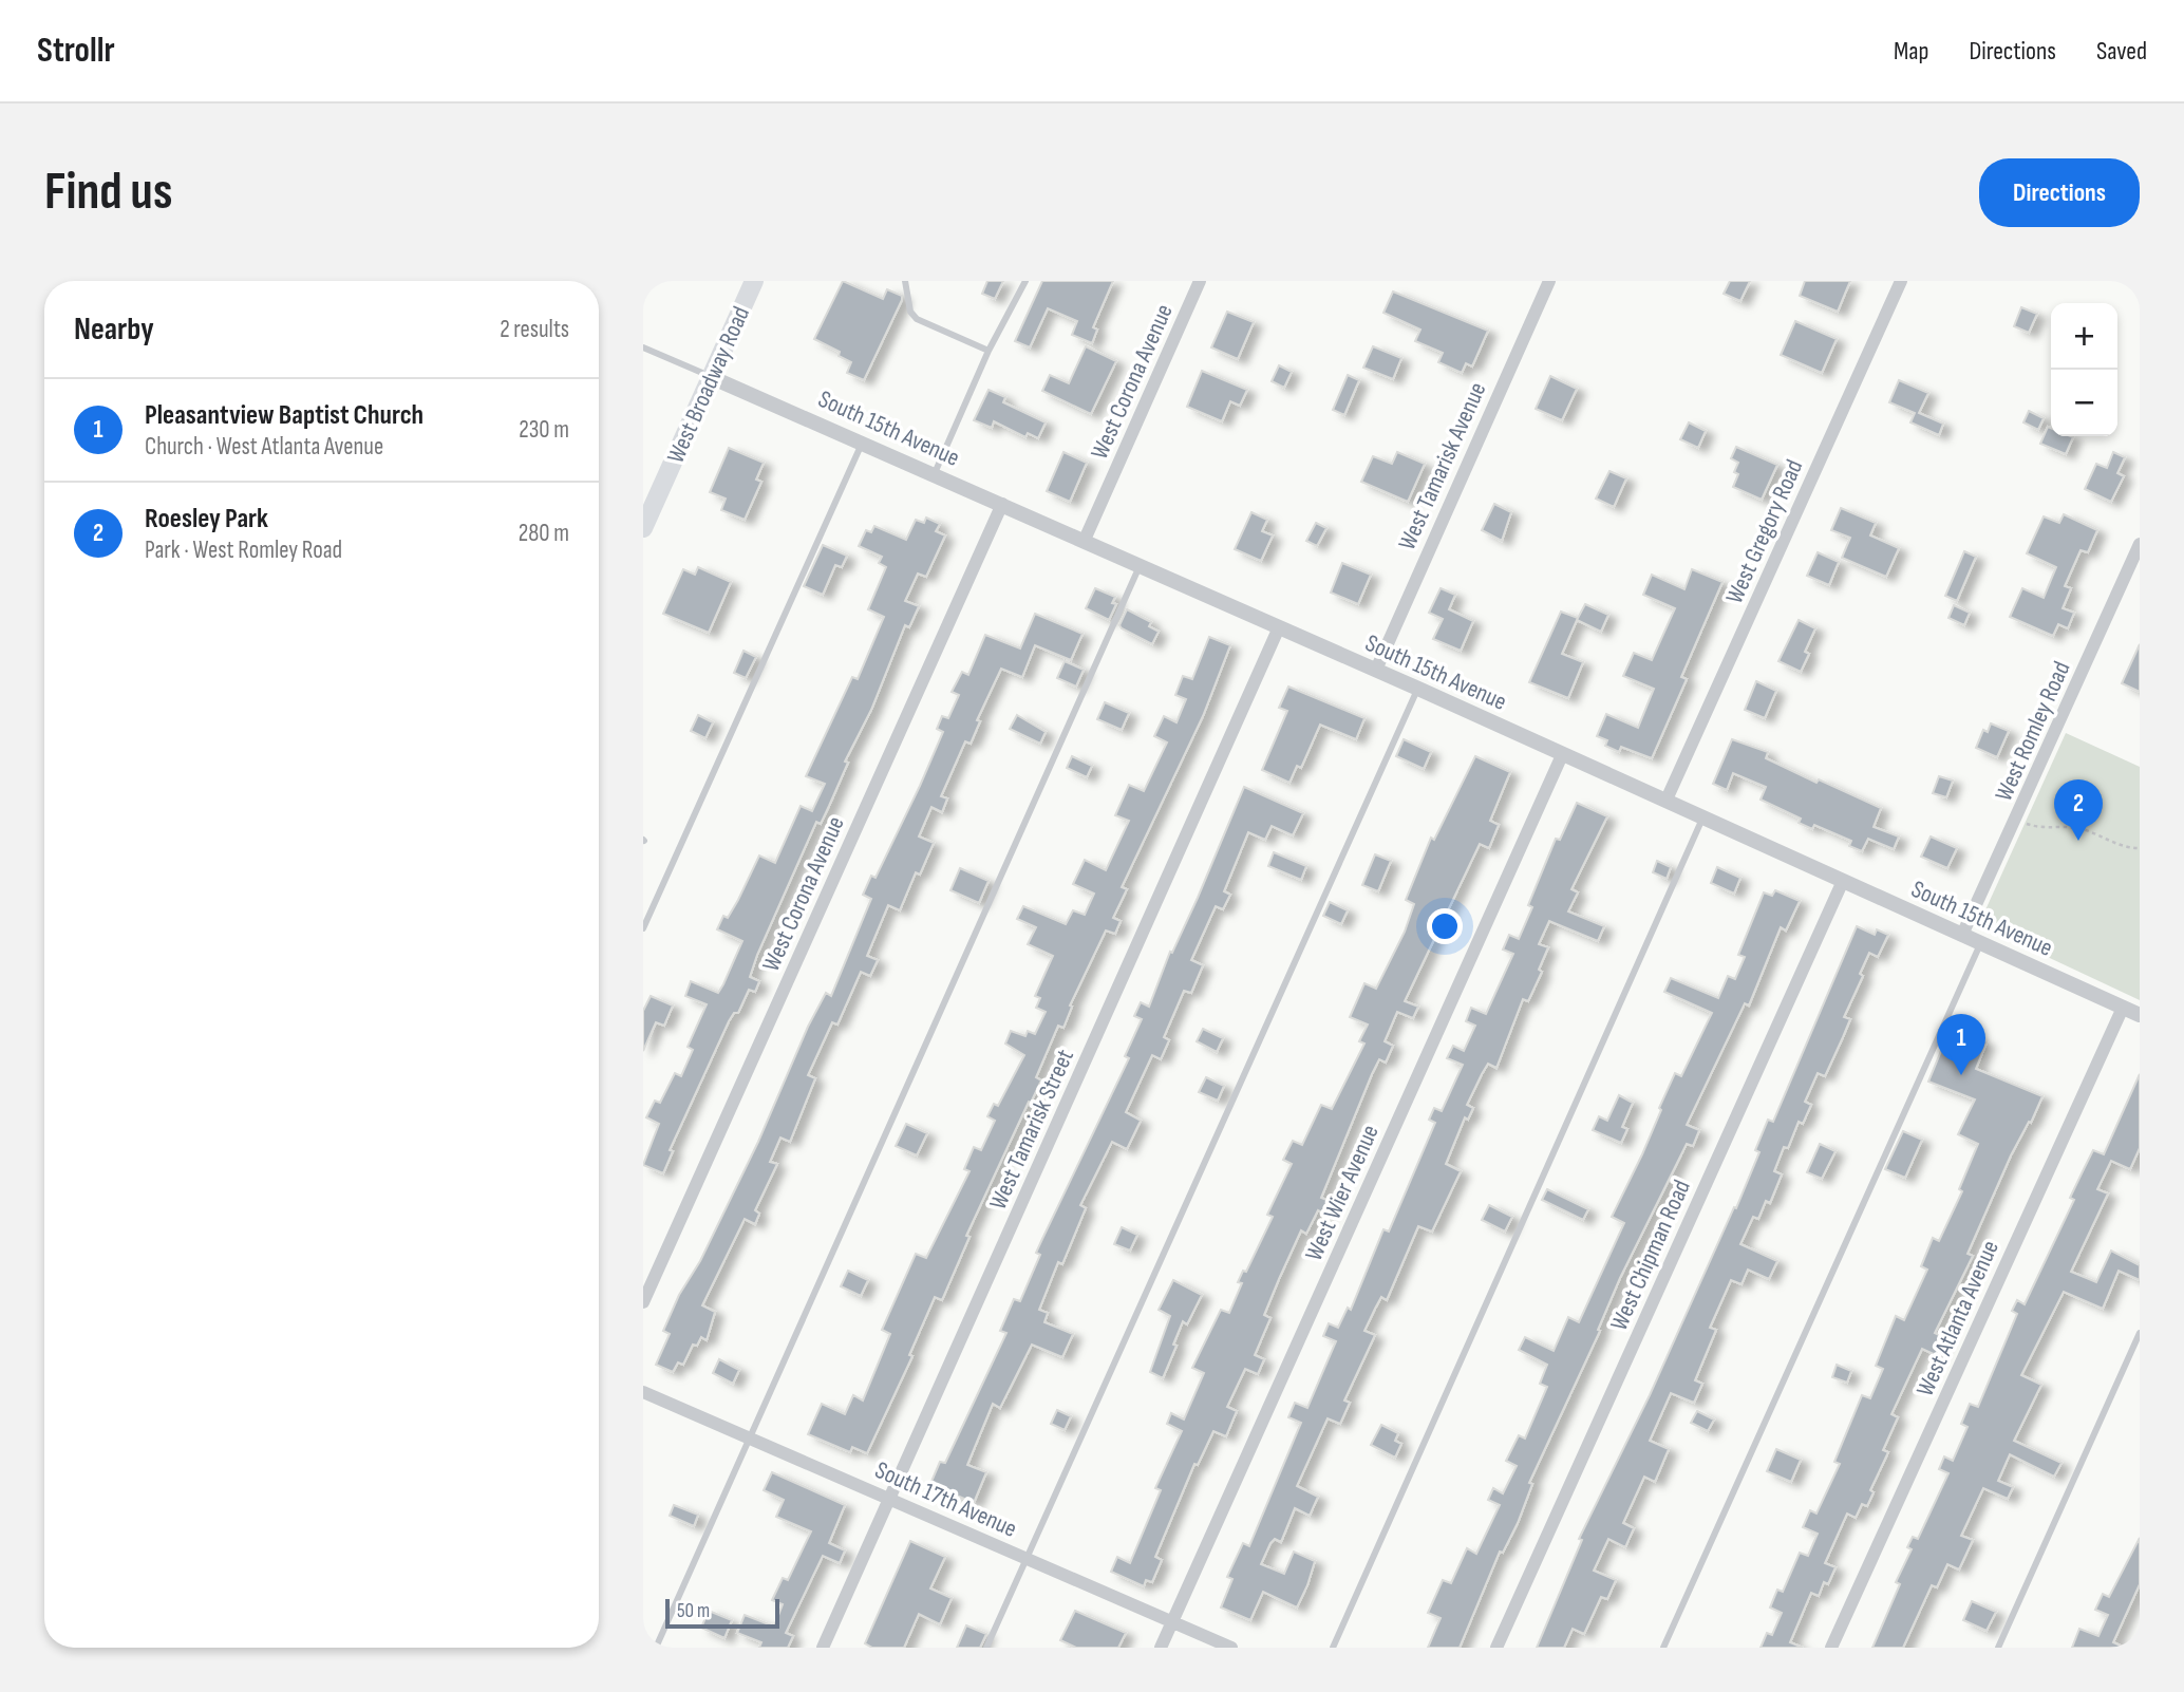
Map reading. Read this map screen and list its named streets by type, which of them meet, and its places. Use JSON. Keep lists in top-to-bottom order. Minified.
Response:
{"streets":{"main road":["West Broadway Road"],"street":["West Corona Avenue","South 15th Avenue","West Tamarisk Avenue","West Gregory Road","West Romley Road","West Tamarisk Street","West Wier Avenue","West Chipman Road","West Atlanta Avenue","South 17th Avenue"]},"crossings":[["West Corona Avenue","South 15th Avenue"],["West Broadway Road","South 15th Avenue"],["South 15th Avenue","West Tamarisk Avenue"],["South 15th Avenue","West Gregory Road"],["South 15th Avenue","West Romley Road"],["South 15th Avenue","West Tamarisk Street"],["South 15th Avenue","West Wier Avenue"],["South 15th Avenue","West Chipman Road"],["South 15th Avenue","West Atlanta Avenue"],["West Tamarisk Street","South 17th Avenue"],["West Wier Avenue","South 17th Avenue"]],"scale_bar":"50 m","page":{"header":"Strollr","nav":["Map","Directions","Saved"],"buttons":"Directions","title":"Find us","heading":["Nearby","2 results"],"map_buttons":["+","−"],"list":[{"mark":"1","name":"Pleasantview Baptist Church","note":"Church · West Atlanta Avenue","value":"230 m"},{"mark":"2","name":"Roesley Park","note":"Park · West Romley Road","value":"280 m"}],"pins":["2","1"],"scale":"50 m"}}
